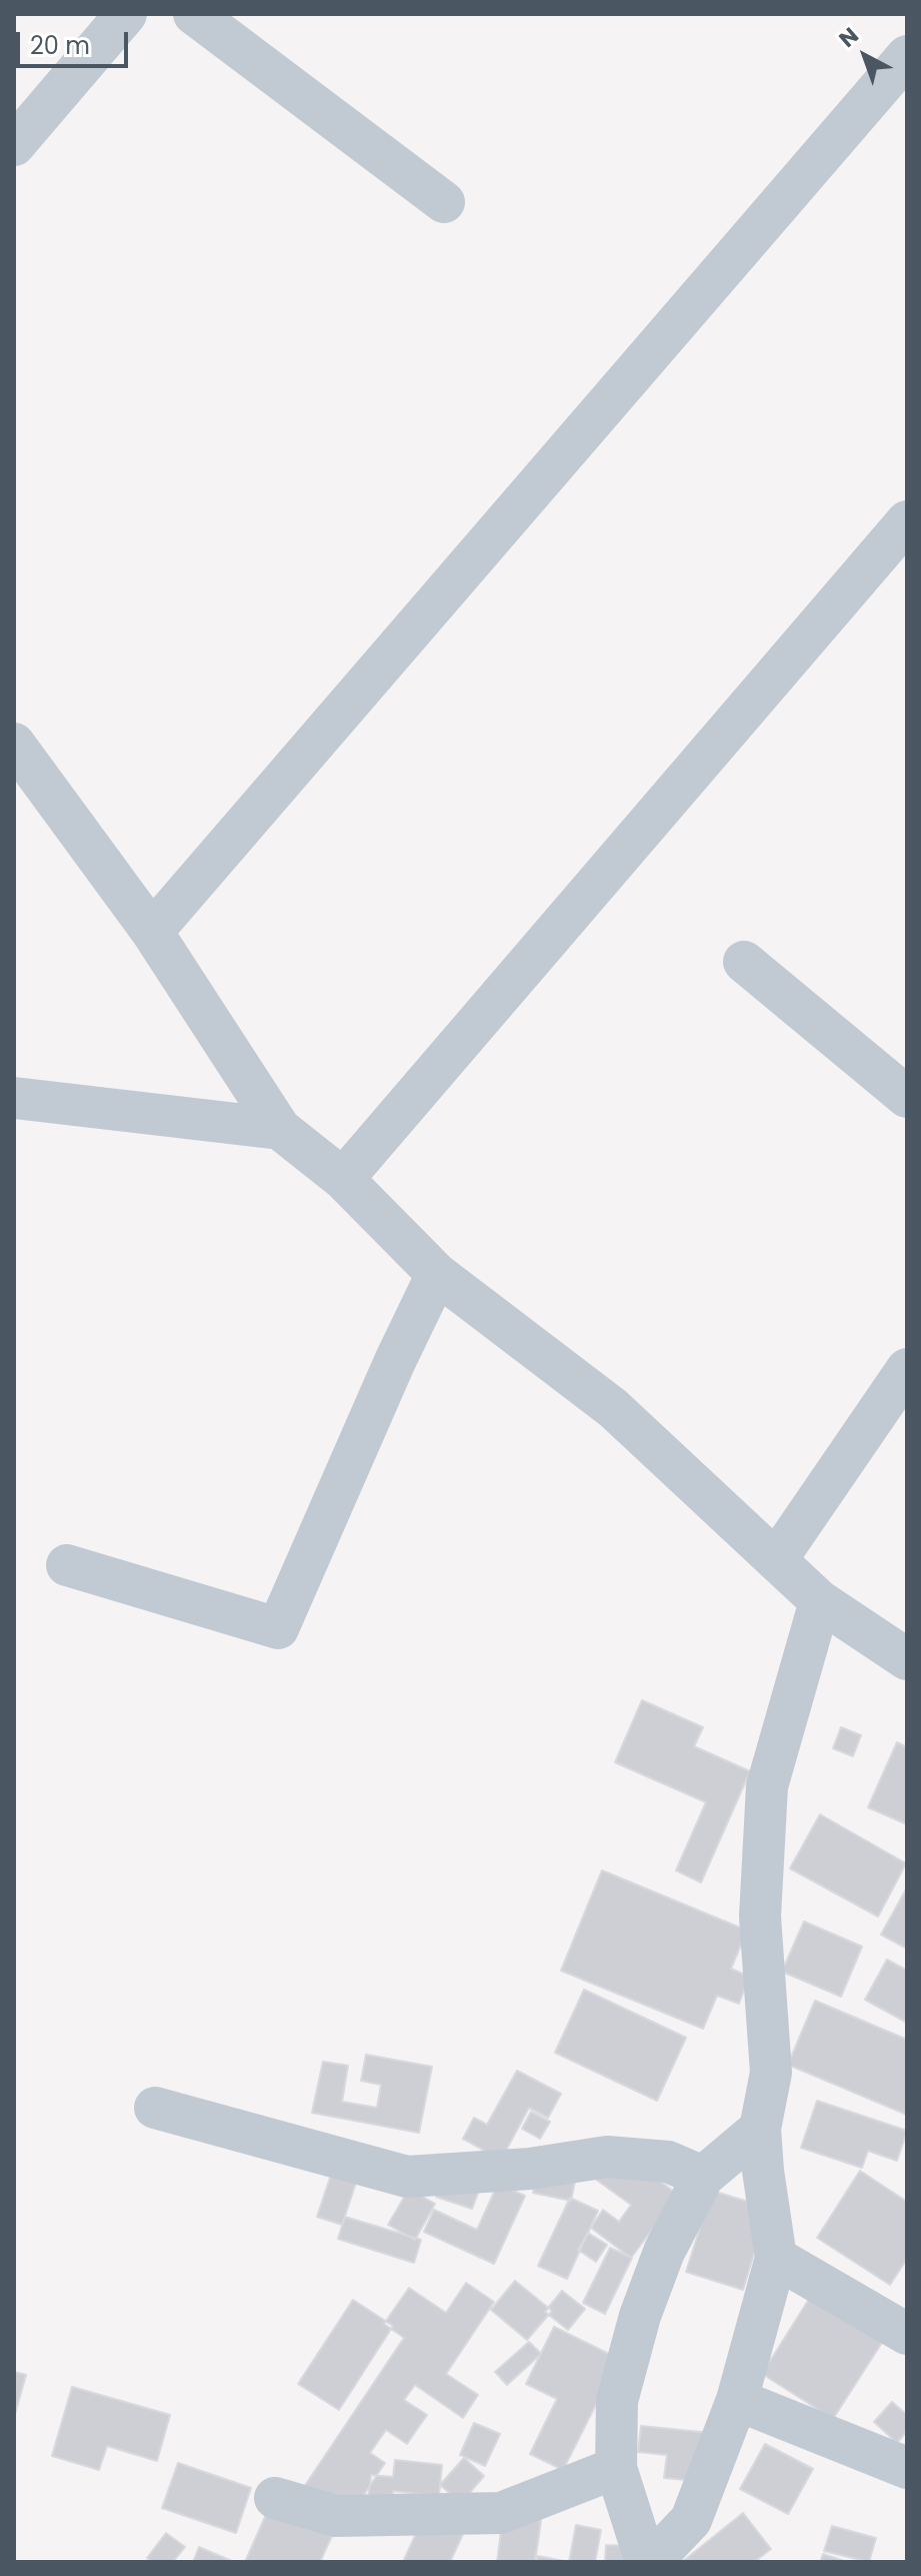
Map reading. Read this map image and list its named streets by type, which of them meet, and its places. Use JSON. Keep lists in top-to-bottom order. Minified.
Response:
{"scale_bar":"20 m","north":"top left"}
